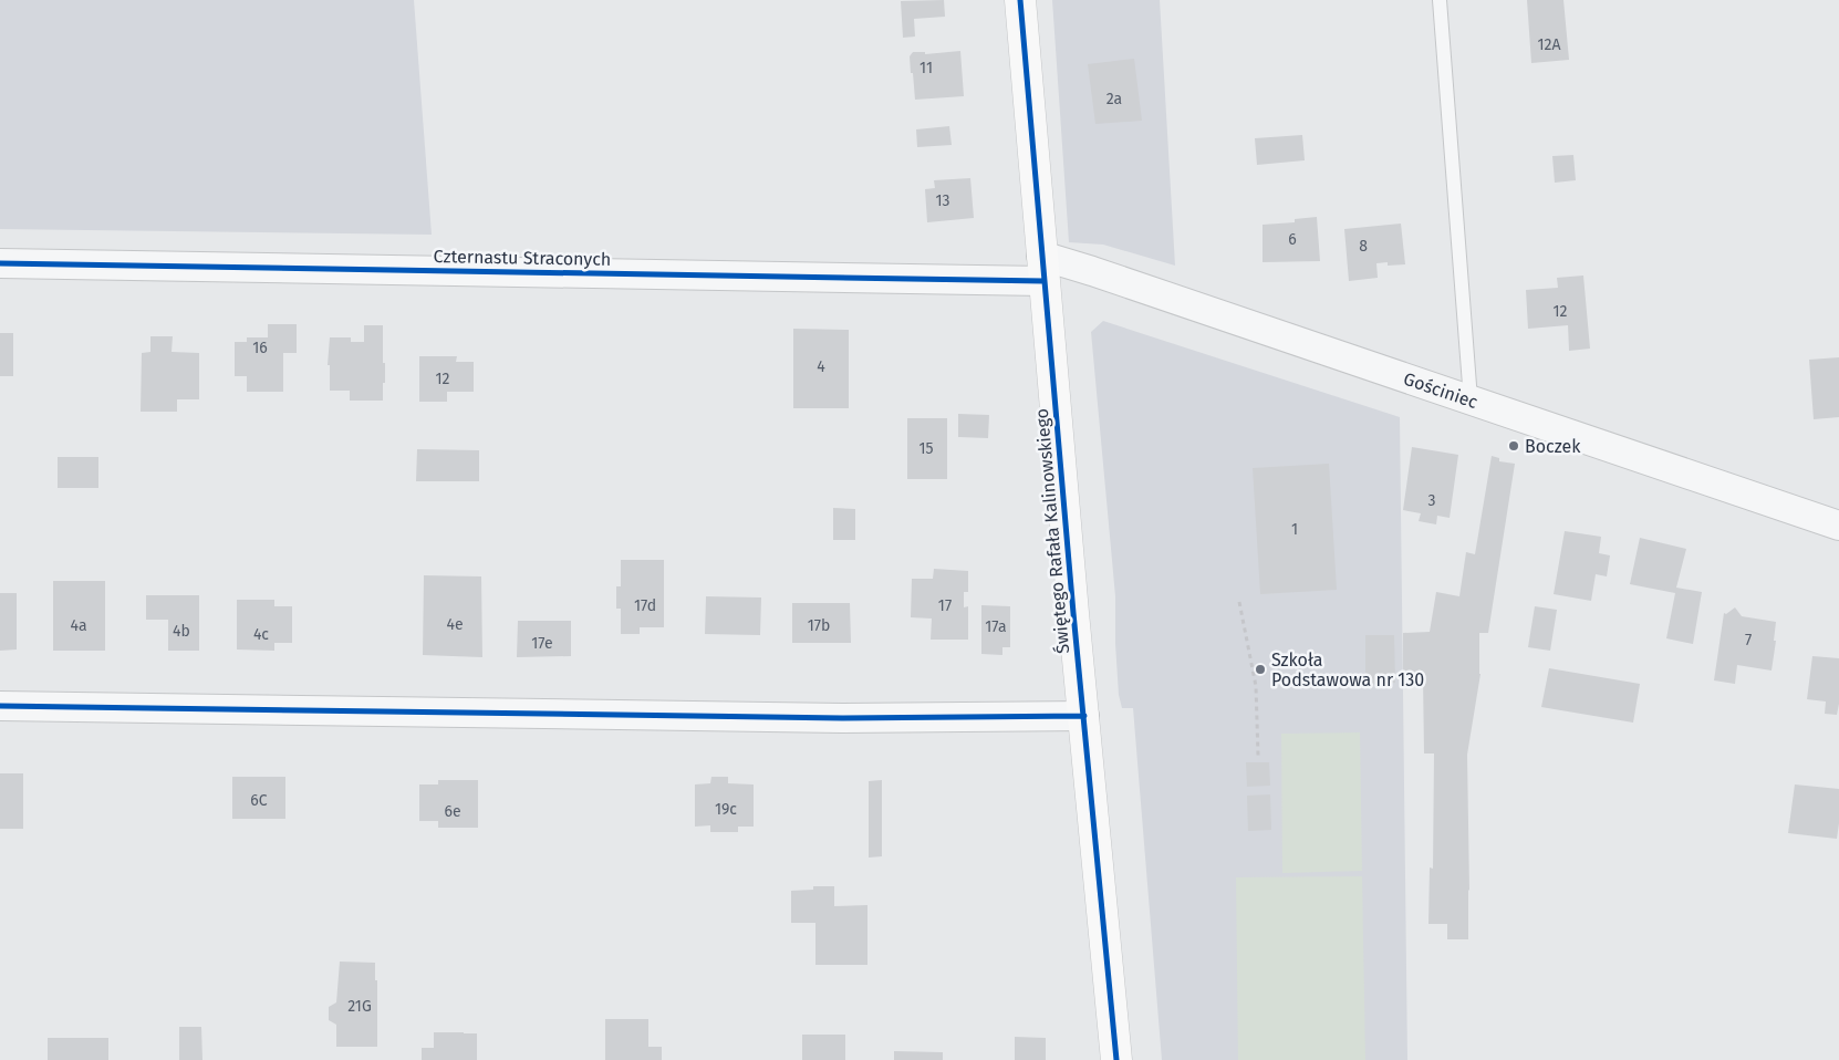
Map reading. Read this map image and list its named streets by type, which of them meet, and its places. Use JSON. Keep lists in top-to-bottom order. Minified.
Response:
{"streets":{"street":["Czternastu Straconych","Gościniec","Świętego Rafała Kalinowskiego"]},"crossings":[["Czternastu Straconych","Gościniec"],["Czternastu Straconych","Świętego Rafała Kalinowskiego"],["Gościniec","Świętego Rafała Kalinowskiego"]],"places":["Boczek","Szkoła Podstawowa nr 130"],"house_numbers":["12A","11","2a","13","6","8","12","16","4","12","15","3","1","17d","17","4e","4a","17b","17a","4b","4c","7","17e","6C","19c","6e","21G"]}
